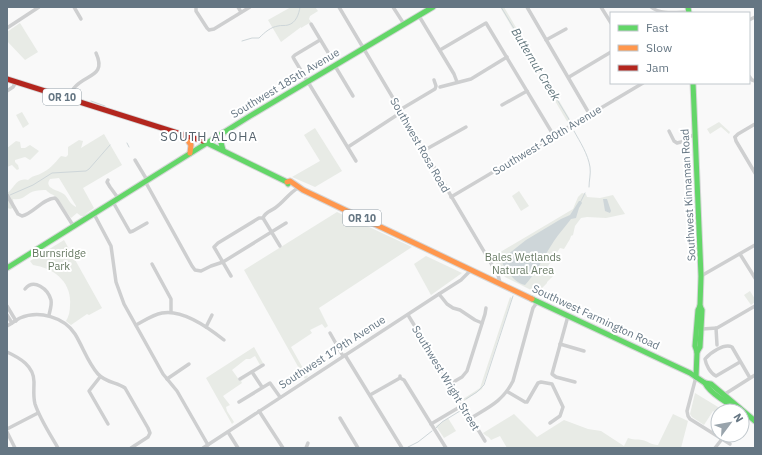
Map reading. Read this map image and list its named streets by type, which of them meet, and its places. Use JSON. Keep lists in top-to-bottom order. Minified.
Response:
{"streets":{"main road":["Southwest 185th Avenue","OR 10","Southwest Kinnaman Road","Southwest Farmington Road"],"street":["Southwest 180th Avenue","Southwest Rosa Road","Southwest 179th Avenue","Southwest Wright Street"]},"crossings":[["Southwest 185th Avenue","Southwest Rosa Road"],["Southwest 185th Avenue","Southwest Farmington Road"],["Southwest 180th Avenue","Southwest Rosa Road"],["Southwest Rosa Road","Southwest Farmington Road"],["Southwest Kinnaman Road","Southwest Farmington Road"],["Southwest Farmington Road","Southwest 179th Avenue"],["Southwest 179th Avenue","Southwest Wright Street"]],"districts":["SOUTH ALOHA"],"water":["Butternut Creek"],"parks":["Burnsridge Park","Bales Wetlands Natural Area"],"legend":["Fast","Slow","Jam"],"north":"top right"}
